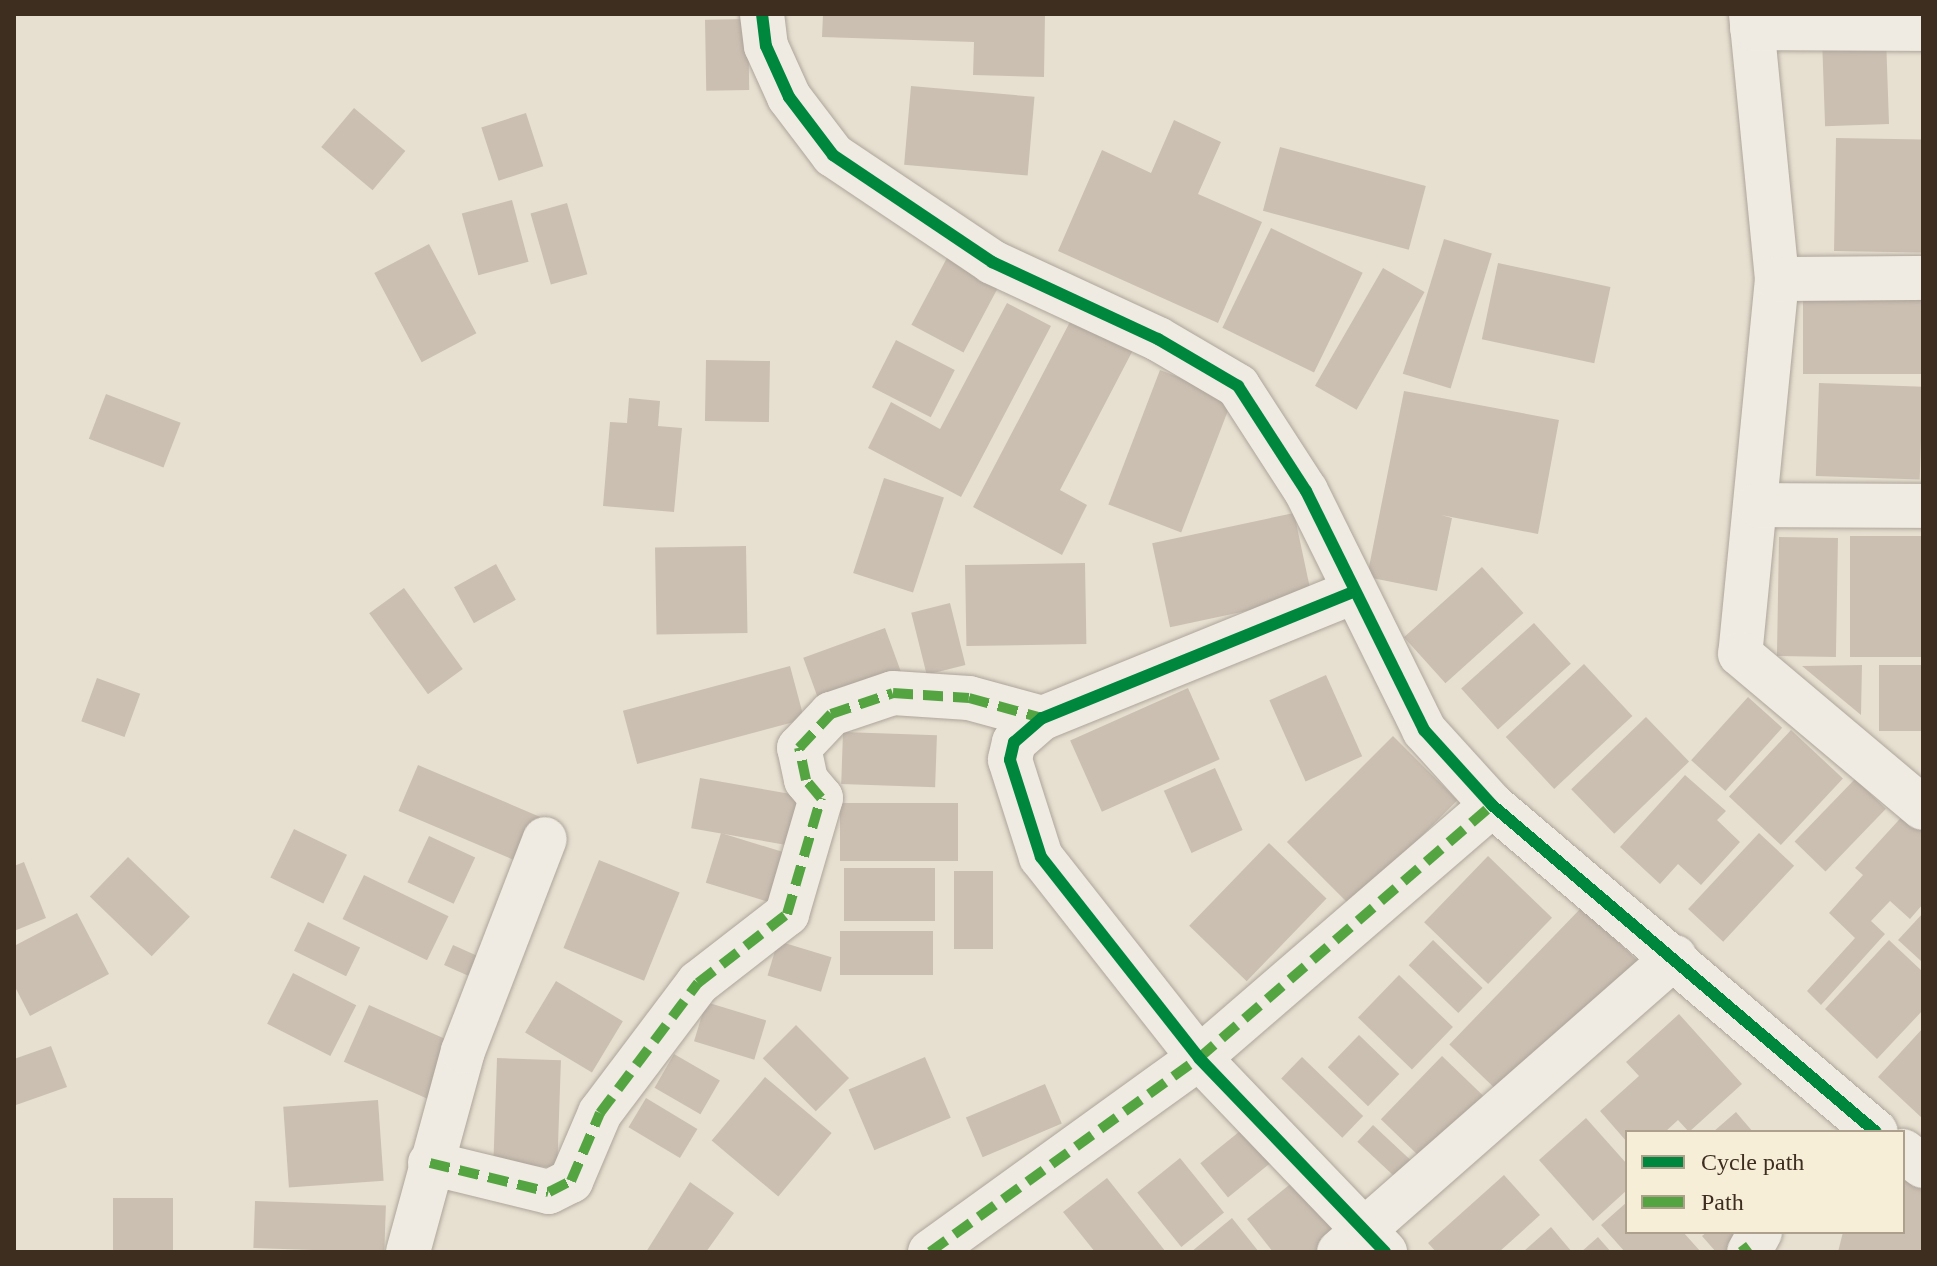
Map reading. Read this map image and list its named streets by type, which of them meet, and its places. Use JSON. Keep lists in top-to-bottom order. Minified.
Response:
{"legend":["Cycle path","Path"]}
